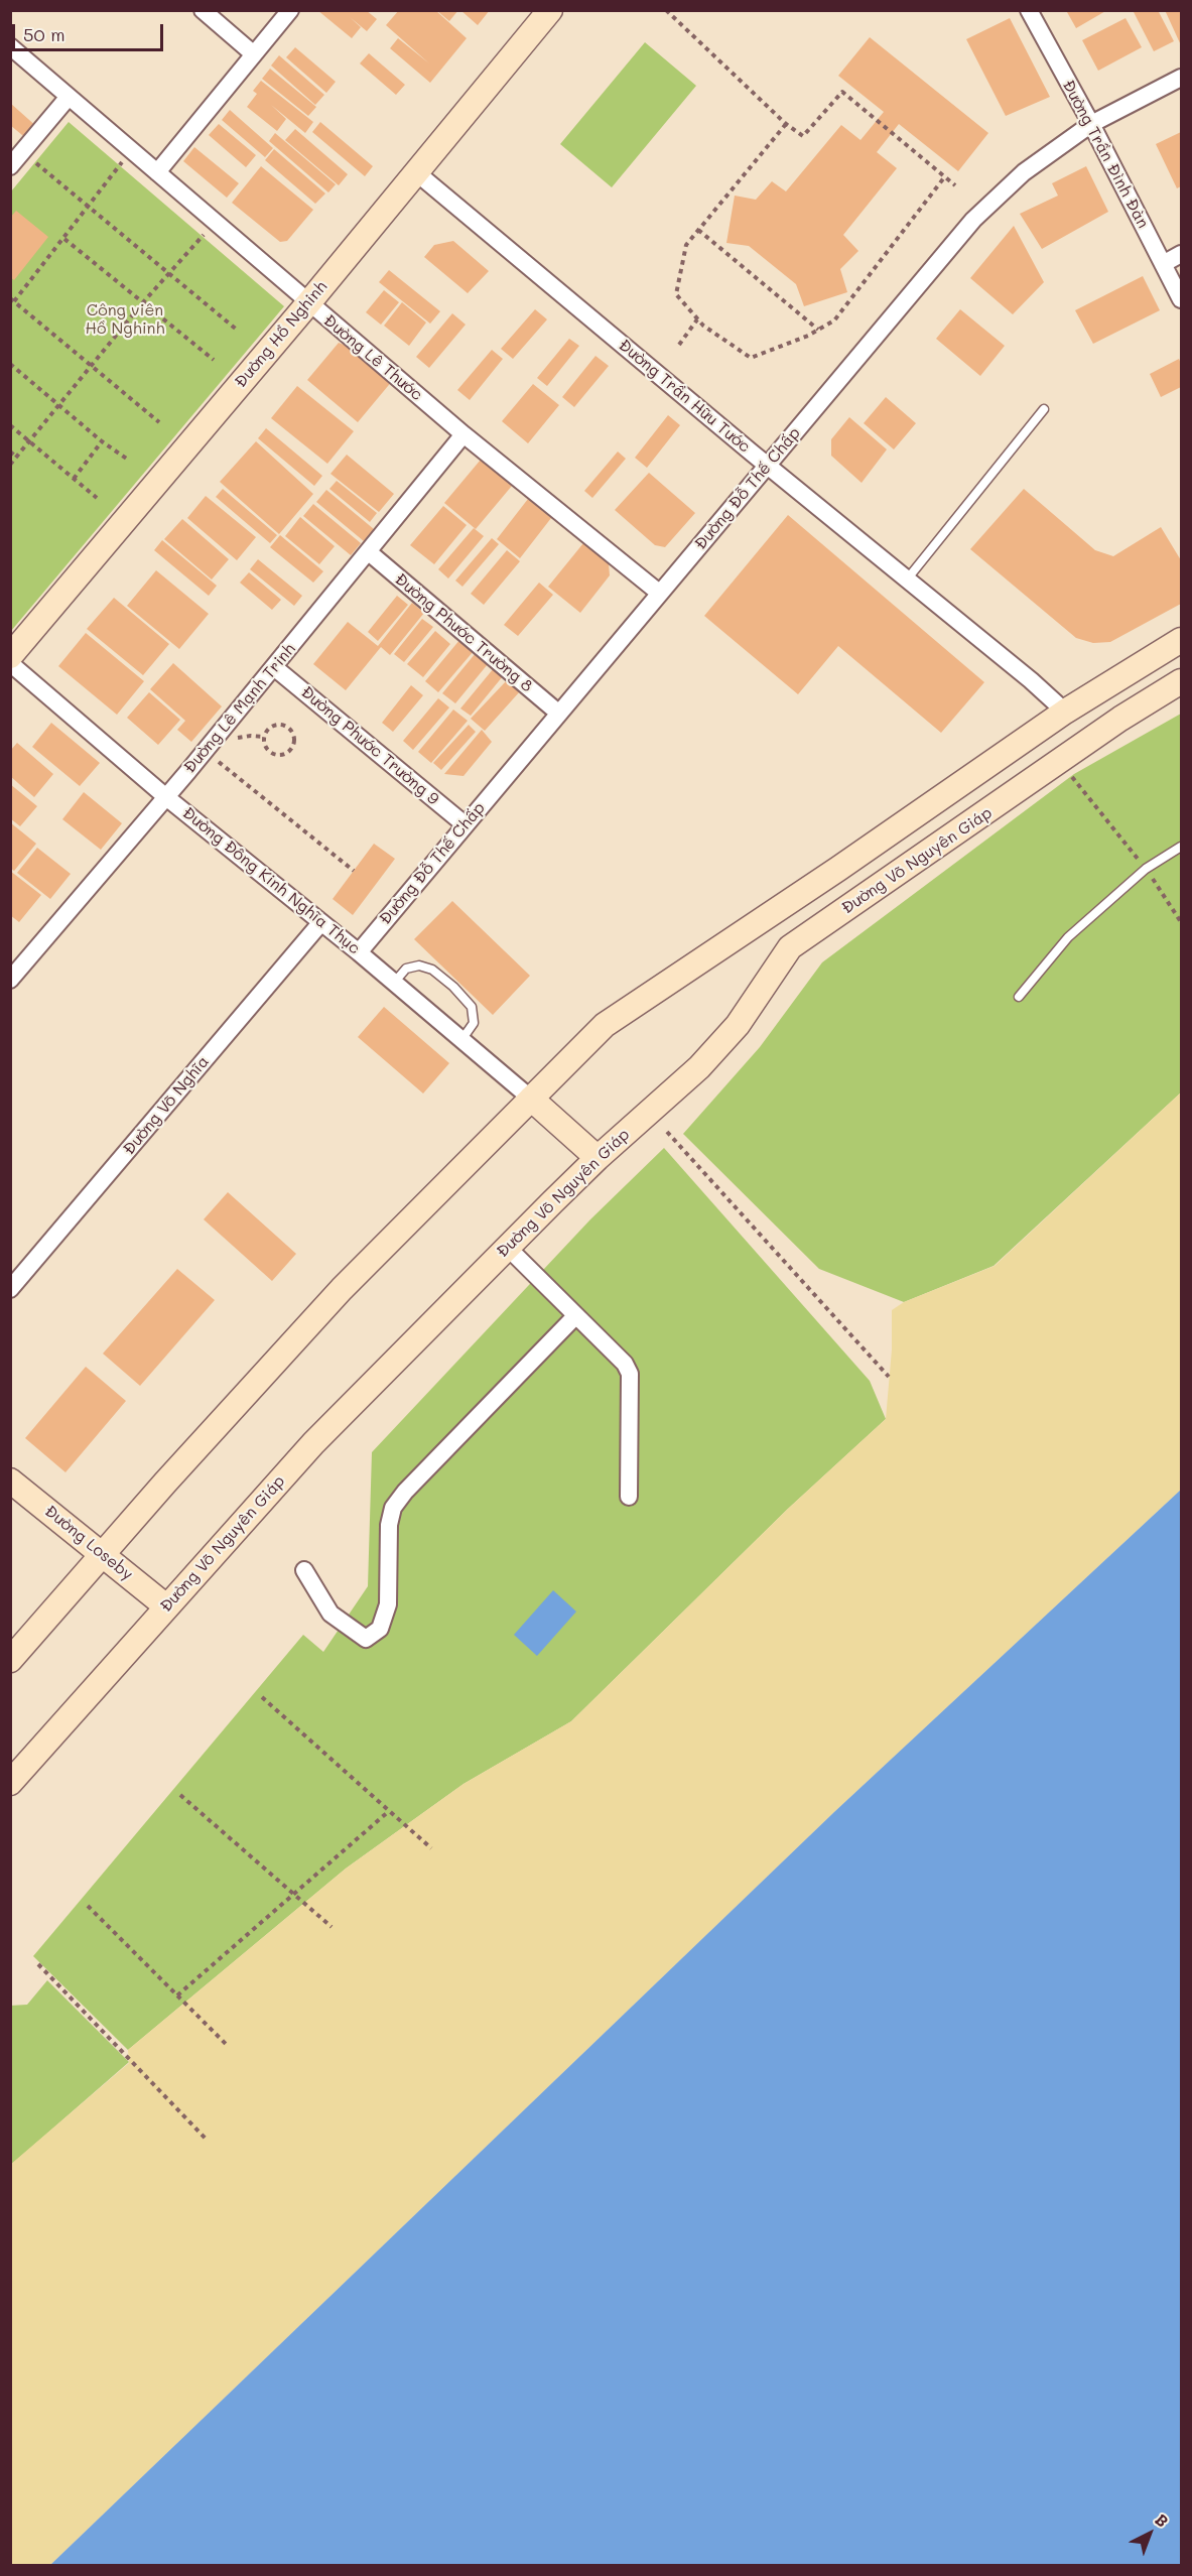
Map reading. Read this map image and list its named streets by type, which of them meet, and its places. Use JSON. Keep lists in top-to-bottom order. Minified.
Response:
{"streets":{"main road":["Đường Hồ Nghinh","Đường Võ Nguyên Giáp","Đường Loseby"],"street":["Đường Trần Đình Đàn","Đường Lê Thước","Đường Trần Hữu Tước","Đường Đỗ Thế Chấp","Đường Phước Trường 8","Đường Lê Mạnh Trinh","Đường Phước Trường 9","Đường Đông Kinh Nghĩa Thục","Đường Võ Nghĩa"]},"crossings":[["Đường Trần Đình Đàn","Đường Đỗ Thế Chấp"],["Đường Hồ Nghinh","Đường Lê Thước"],["Đường Hồ Nghinh","Đường Trần Hữu Tước"],["Đường Lê Thước","Đường Đỗ Thế Chấp"],["Đường Lê Thước","Đường Lê Mạnh Trinh"],["Đường Trần Hữu Tước","Đường Đỗ Thế Chấp"],["Đường Đỗ Thế Chấp","Đường Phước Trường 8"],["Đường Đỗ Thế Chấp","Đường Phước Trường 9"],["Đường Đỗ Thế Chấp","Đường Đông Kinh Nghĩa Thục"],["Đường Phước Trường 8","Đường Lê Mạnh Trinh"],["Đường Lê Mạnh Trinh","Đường Phước Trường 9"],["Đường Lê Mạnh Trinh","Đường Đông Kinh Nghĩa Thục"],["Đường Võ Nguyên Giáp","Đường Loseby"],["Đường Đông Kinh Nghĩa Thục","Đường Võ Nghĩa"]],"parks":["Công viên Hồ Nghinh"],"scale_bar":"50 m","north":"top right"}
